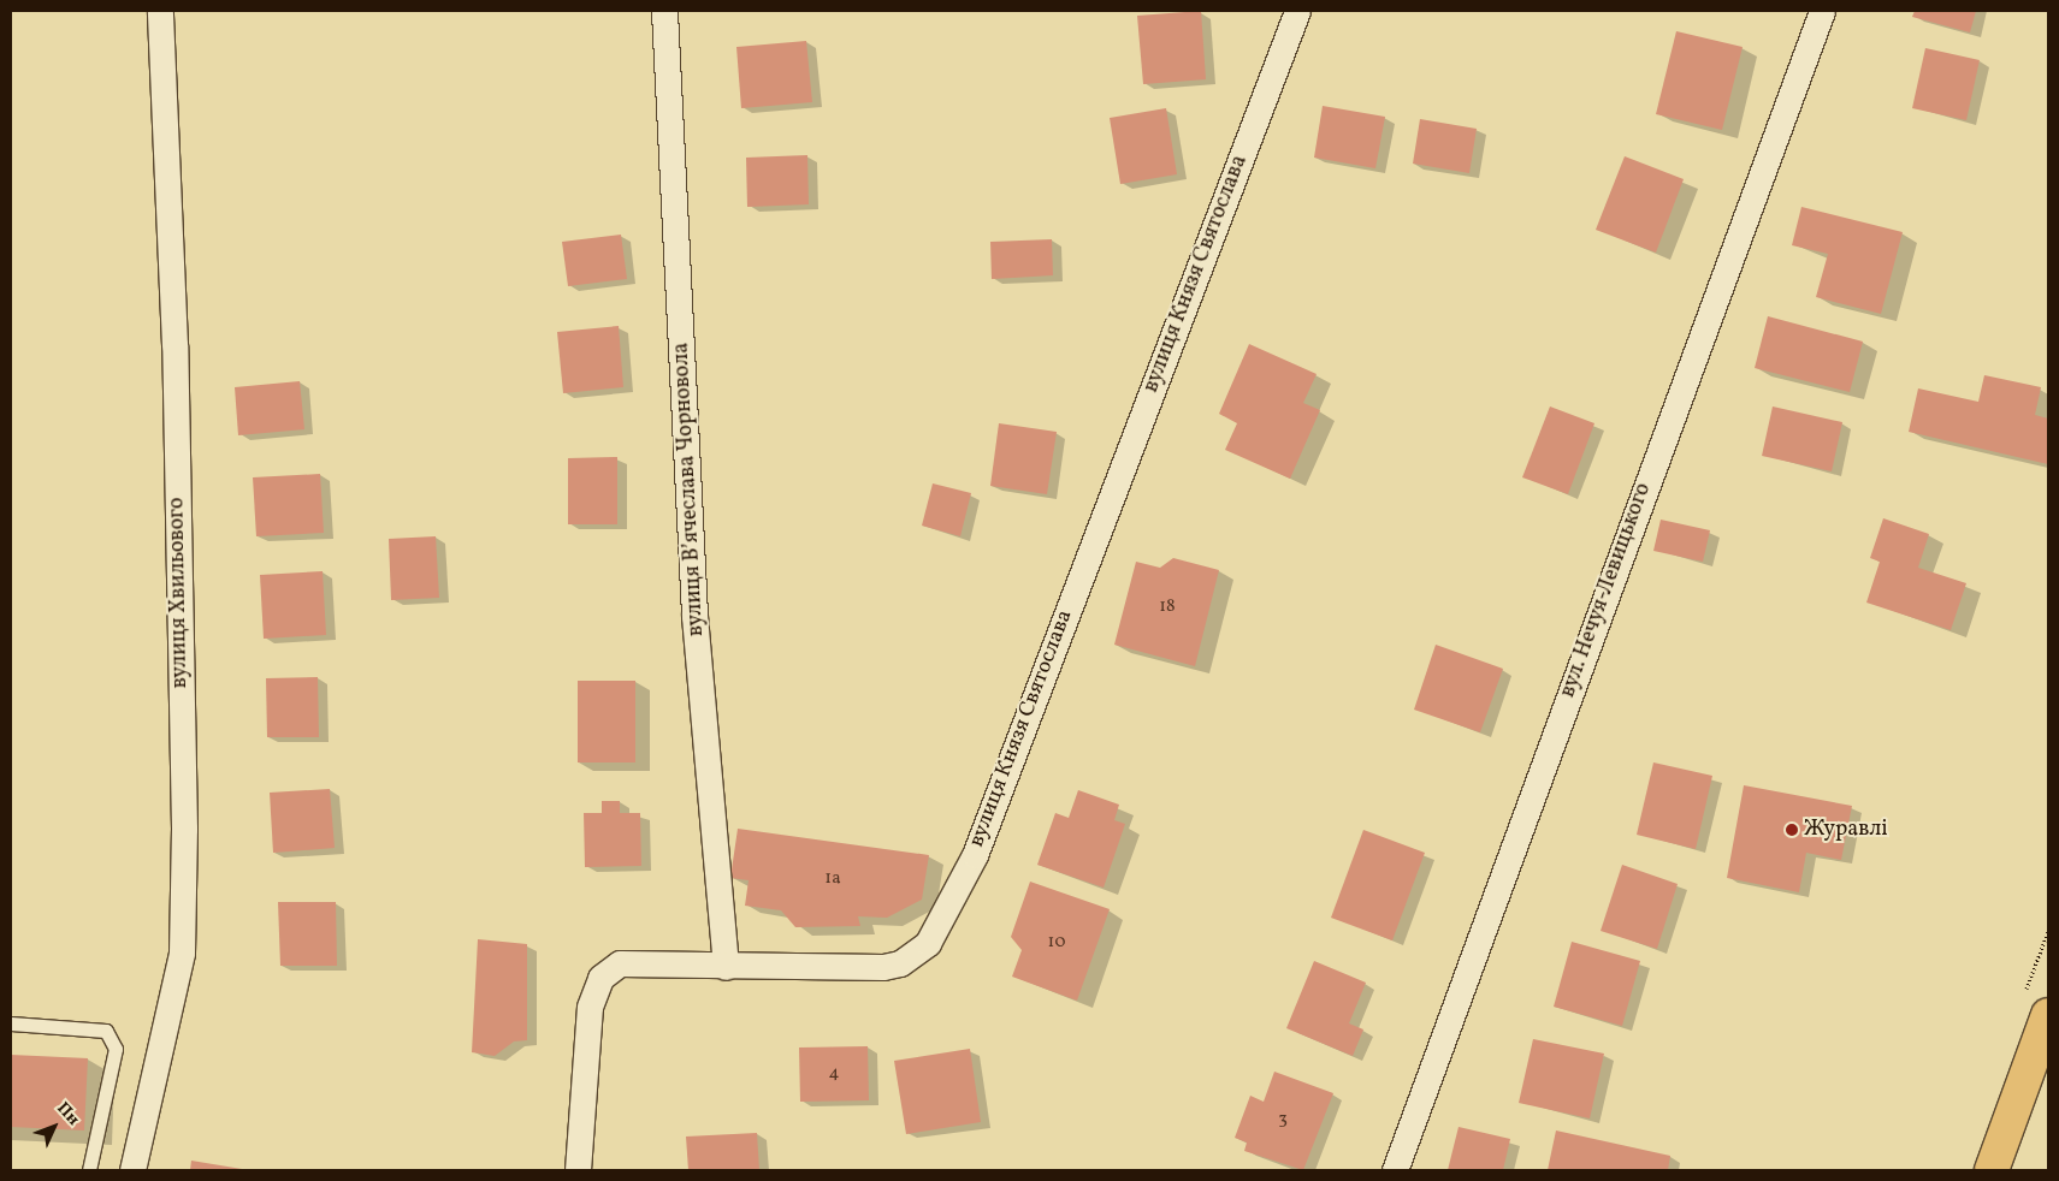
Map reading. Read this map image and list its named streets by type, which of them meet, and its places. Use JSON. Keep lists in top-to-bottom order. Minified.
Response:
{"streets":{"street":["вулиця Князя Святослава","вулиця Вʼячеслава Чорновола","вул. Нечуя-Левицького","вулиця Хвильового"]},"crossings":[["вулиця Князя Святослава","вулиця Вʼячеслава Чорновола"]],"places":["Журавлі"],"house_numbers":["18","1а","10","4","3"],"north":"top right"}
